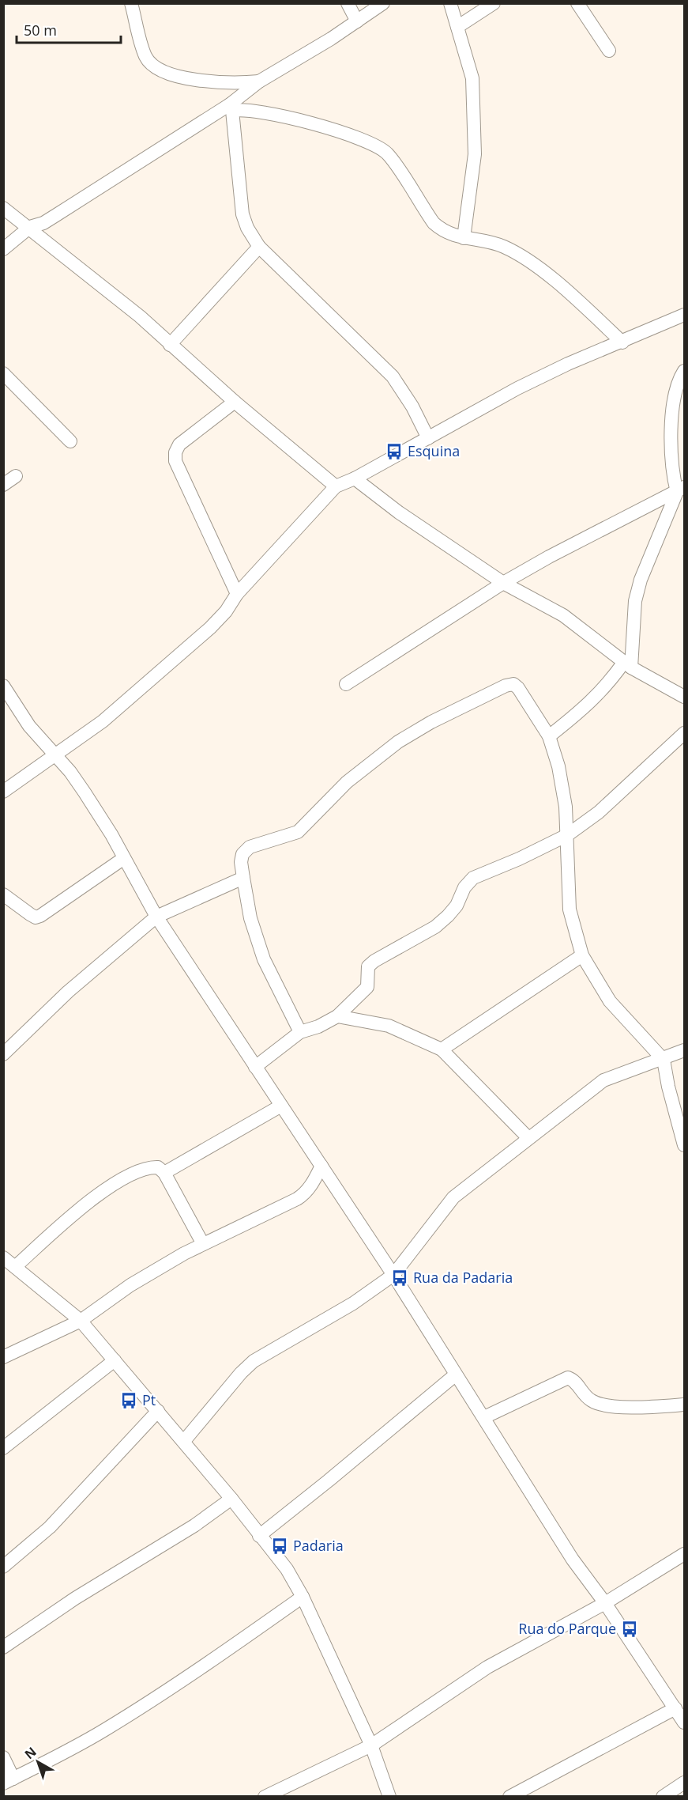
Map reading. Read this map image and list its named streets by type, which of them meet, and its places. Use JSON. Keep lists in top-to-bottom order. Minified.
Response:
{"places":{"bus stop":["Esquina","Rua da Padaria","Pt","Padaria","Rua do Parque"]},"scale_bar":"50 m","north":"top left"}
